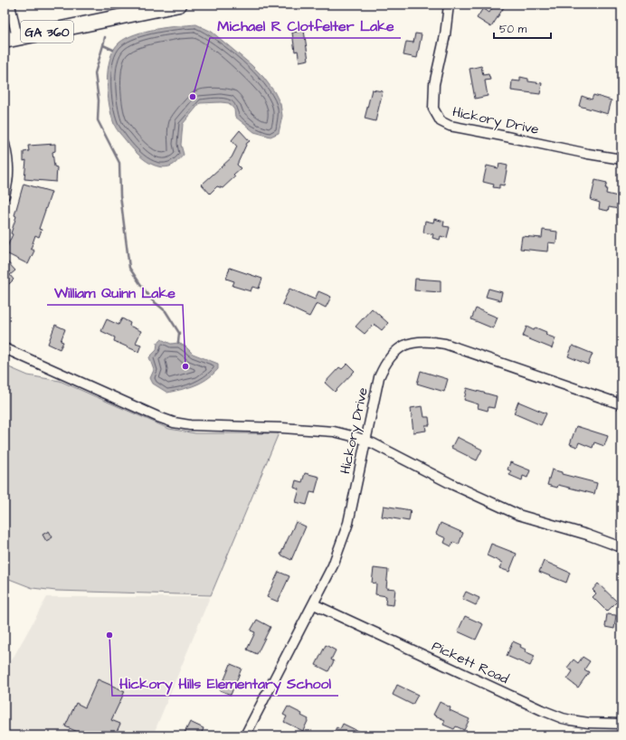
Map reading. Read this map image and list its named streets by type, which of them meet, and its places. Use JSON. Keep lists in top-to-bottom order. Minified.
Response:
{"streets":{"main road":["GA 360"],"street":["Hickory Drive","Pickett Road"]},"crossings":[["Hickory Drive","Pickett Road"]],"places":["Michael R Clotfelter Lake","William Quinn Lake","Hickory Hills Elementary School"],"scale_bar":"50 m"}
